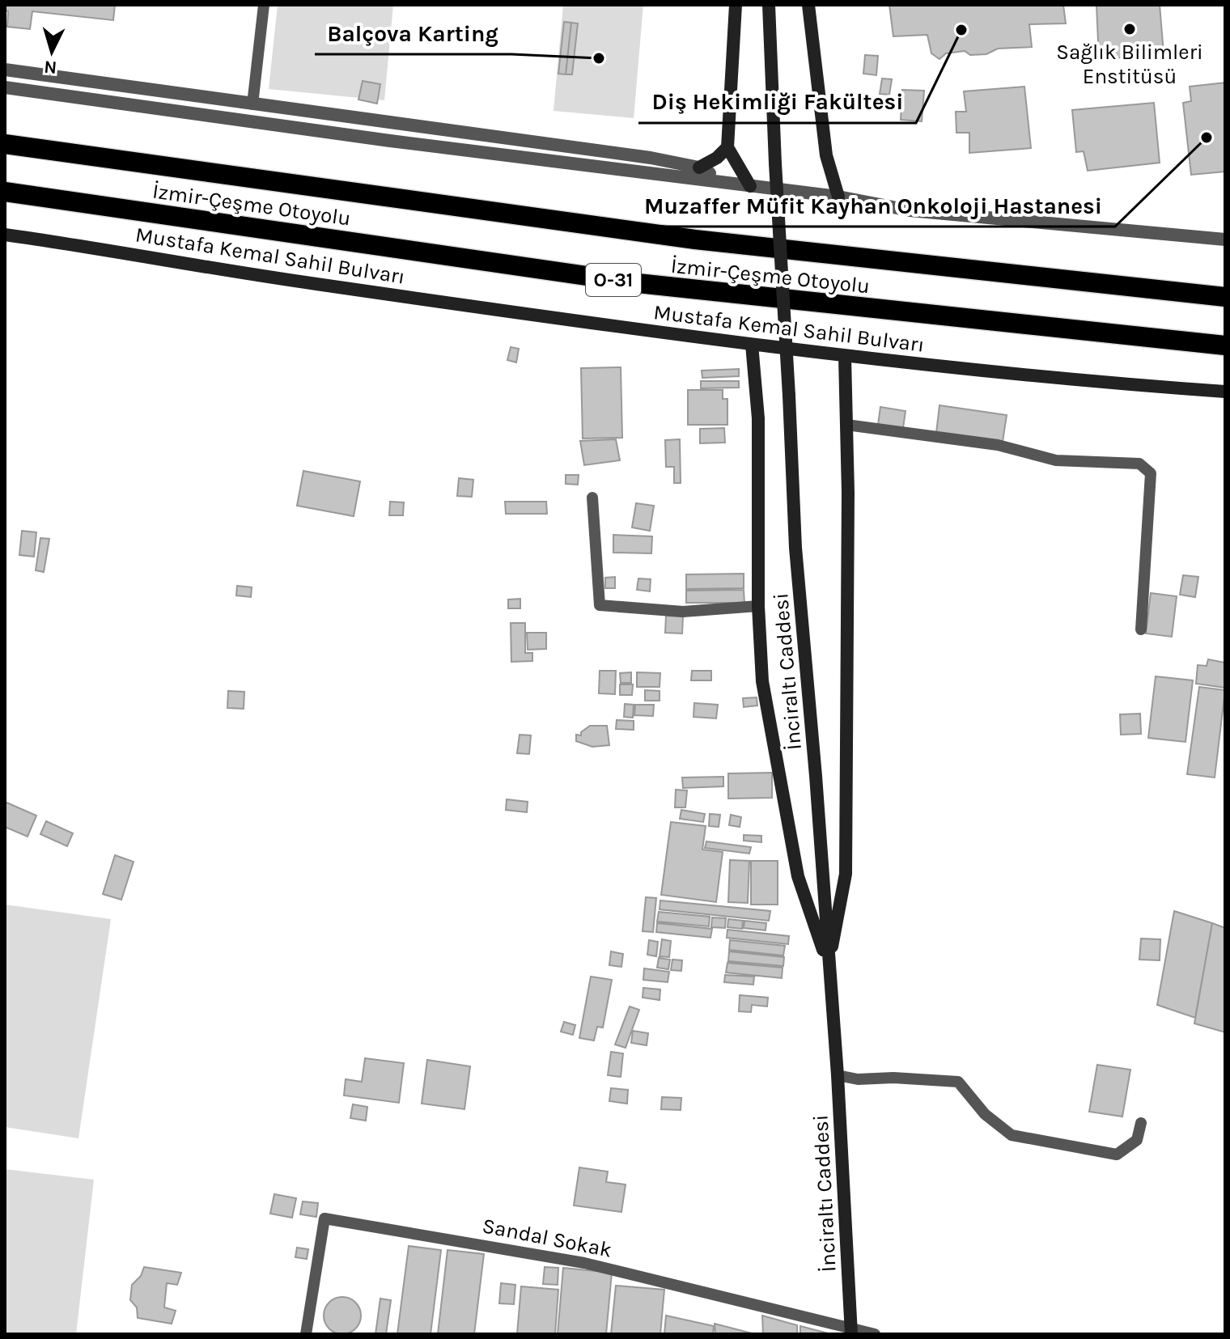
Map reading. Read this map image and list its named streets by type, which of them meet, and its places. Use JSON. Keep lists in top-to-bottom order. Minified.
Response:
{"streets":{"highway":["İzmir-Çeşme Otoyolu","O-31"],"main road":["Mustafa Kemal Sahil Bulvarı","İnciraltı Caddesi"],"street":["Sandal Sokak"]},"crossings":[["İnciraltı Caddesi","Sandal Sokak"]],"places":["Sağlık Bilimleri Enstitüsü","Diş Hekimliği Fakültesi","Balçova Karting","Muzaffer Müfit Kayhan Onkoloji Hastanesi"],"north":"bottom"}
